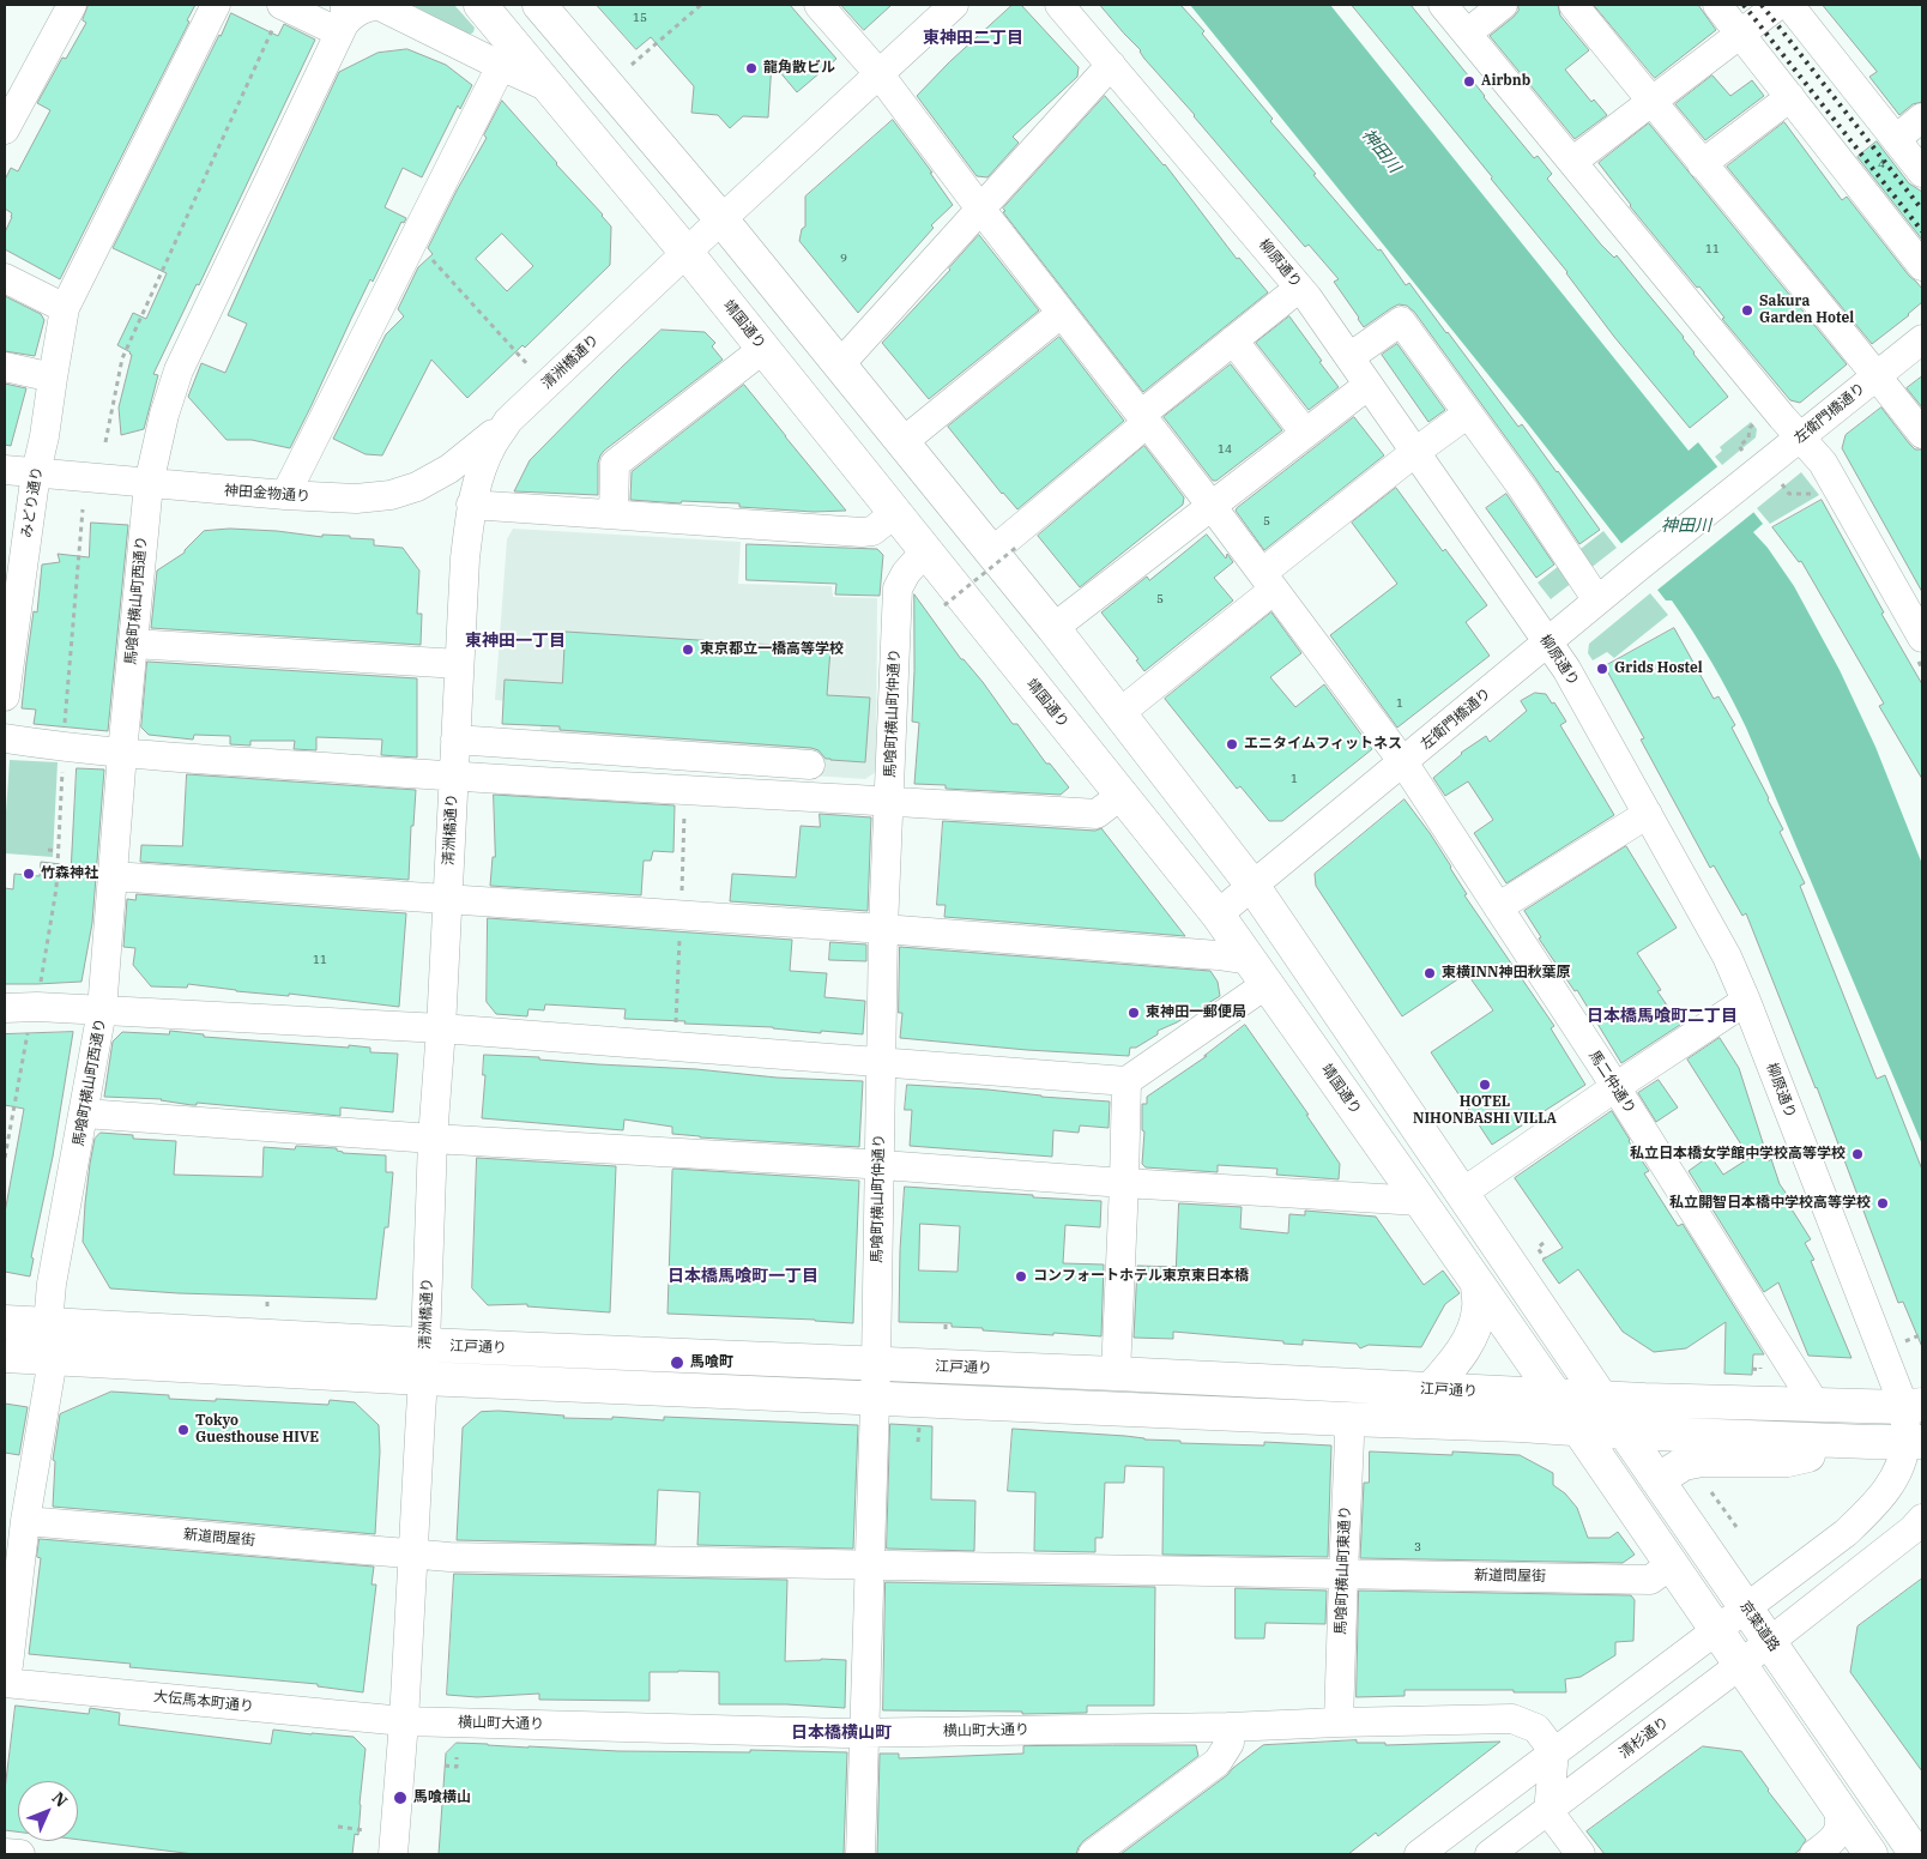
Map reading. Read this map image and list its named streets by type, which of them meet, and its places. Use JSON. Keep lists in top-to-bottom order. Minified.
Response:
{"streets":{"main road":["靖国通り","江戸通り","京葉道路"],"street":["柳原通り","清洲橋通り","左衛門橋通り","神田金物通り","みどり通り","馬喰町横山町西通り","馬喰町横山町仲通り","馬二仲通り","新道問屋街","馬喰町横山町東通り","大伝馬本町通り","横山町大通り","清杉通り"]},"crossings":[["柳原通り","左衛門橋通り"],["柳原通り","江戸通り"],["柳原通り","京葉道路"],["靖国通り","清洲橋通り"],["靖国通り","左衛門橋通り"],["靖国通り","馬喰町横山町仲通り"],["靖国通り","江戸通り"],["清洲橋通り","神田金物通り"],["清洲橋通り","馬二仲通り"],["清洲橋通り","江戸通り"],["清洲橋通り","新道問屋街"],["清洲橋通り","大伝馬本町通り"],["清洲橋通り","横山町大通り"],["左衛門橋通り","馬二仲通り"],["神田金物通り","みどり通り"],["神田金物通り","馬喰町横山町西通り"],["馬喰町横山町西通り","江戸通り"],["馬喰町横山町西通り","新道問屋街"],["馬喰町横山町仲通り","江戸通り"],["馬喰町横山町仲通り","新道問屋街"],["馬喰町横山町仲通り","横山町大通り"],["馬二仲通り","江戸通り"],["江戸通り","京葉道路"],["新道問屋街","馬喰町横山町東通り"],["馬喰町横山町東通り","横山町大通り"],["京葉道路","清杉通り"],["大伝馬本町通り","横山町大通り"]],"districts":["東神田二丁目","東神田一丁目","日本橋馬喰町二丁目","日本橋馬喰町一丁目","日本橋横山町"],"water":["神田川"],"places":["龍角散ビル","Airbnb","Sakura Garden Hotel","東京都立一橋高等学校","Grids Hostel","エニタイムフィットネス","竹森神社","東横INN神田秋葉原","東神田一郵便局","HOTEL NIHONBASHI VILLA","私立日本橋女学館中学校高等学校","私立開智日本橋中学校高等学校","コンフォートホテル東京東日本橋","馬喰町","Tokyo Guesthouse HIVE","馬喰横山"],"house_numbers":["15","4","11","9","14","5","5","1","1","11","3"],"north":"top right"}
